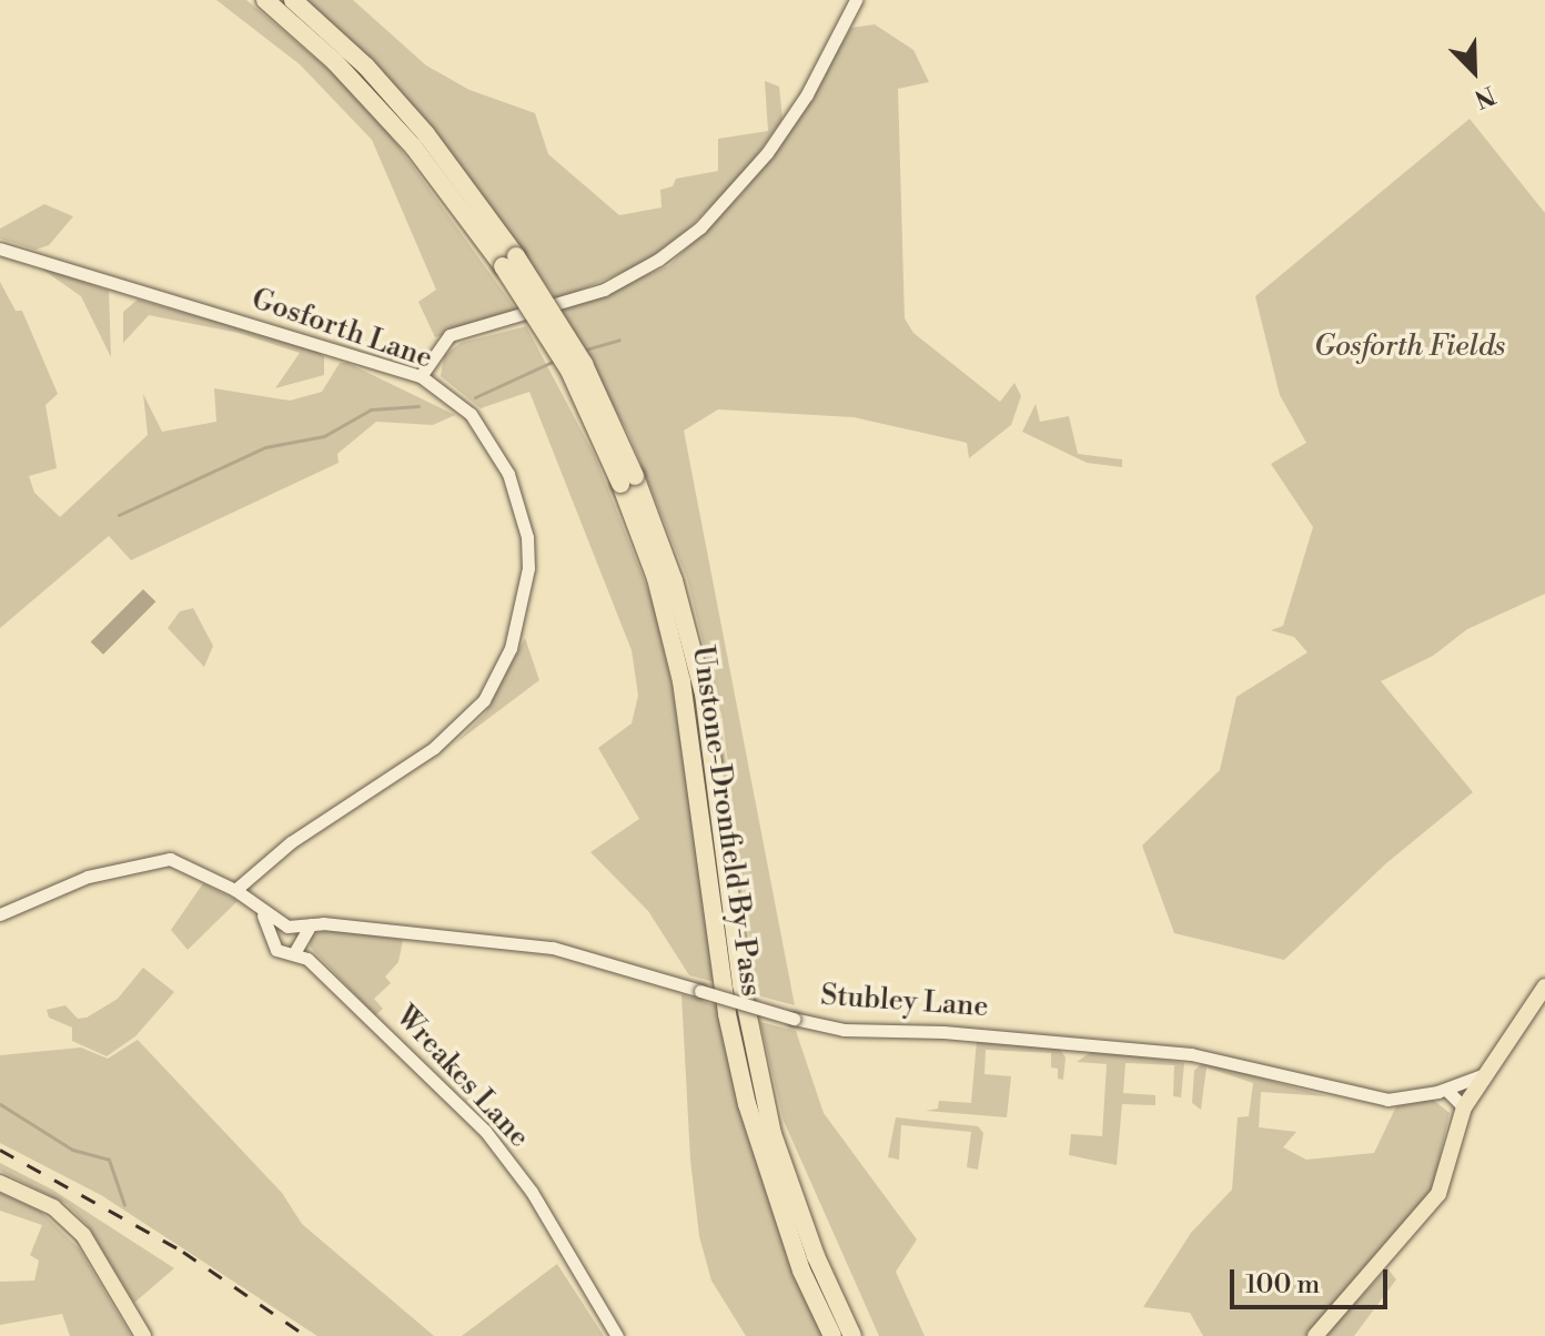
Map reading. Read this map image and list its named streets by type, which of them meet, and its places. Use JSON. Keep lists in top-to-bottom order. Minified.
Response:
{"streets":{"highway":["Unstone-Dronfield By-Pass"],"street":["Gosforth Lane","Stubley Lane","Wreakes Lane"]},"crossings":[["Gosforth Lane","Wreakes Lane"],["Stubley Lane","Wreakes Lane"]],"parks":["Gosforth Fields"],"scale_bar":"100 m","north":"bottom right"}
